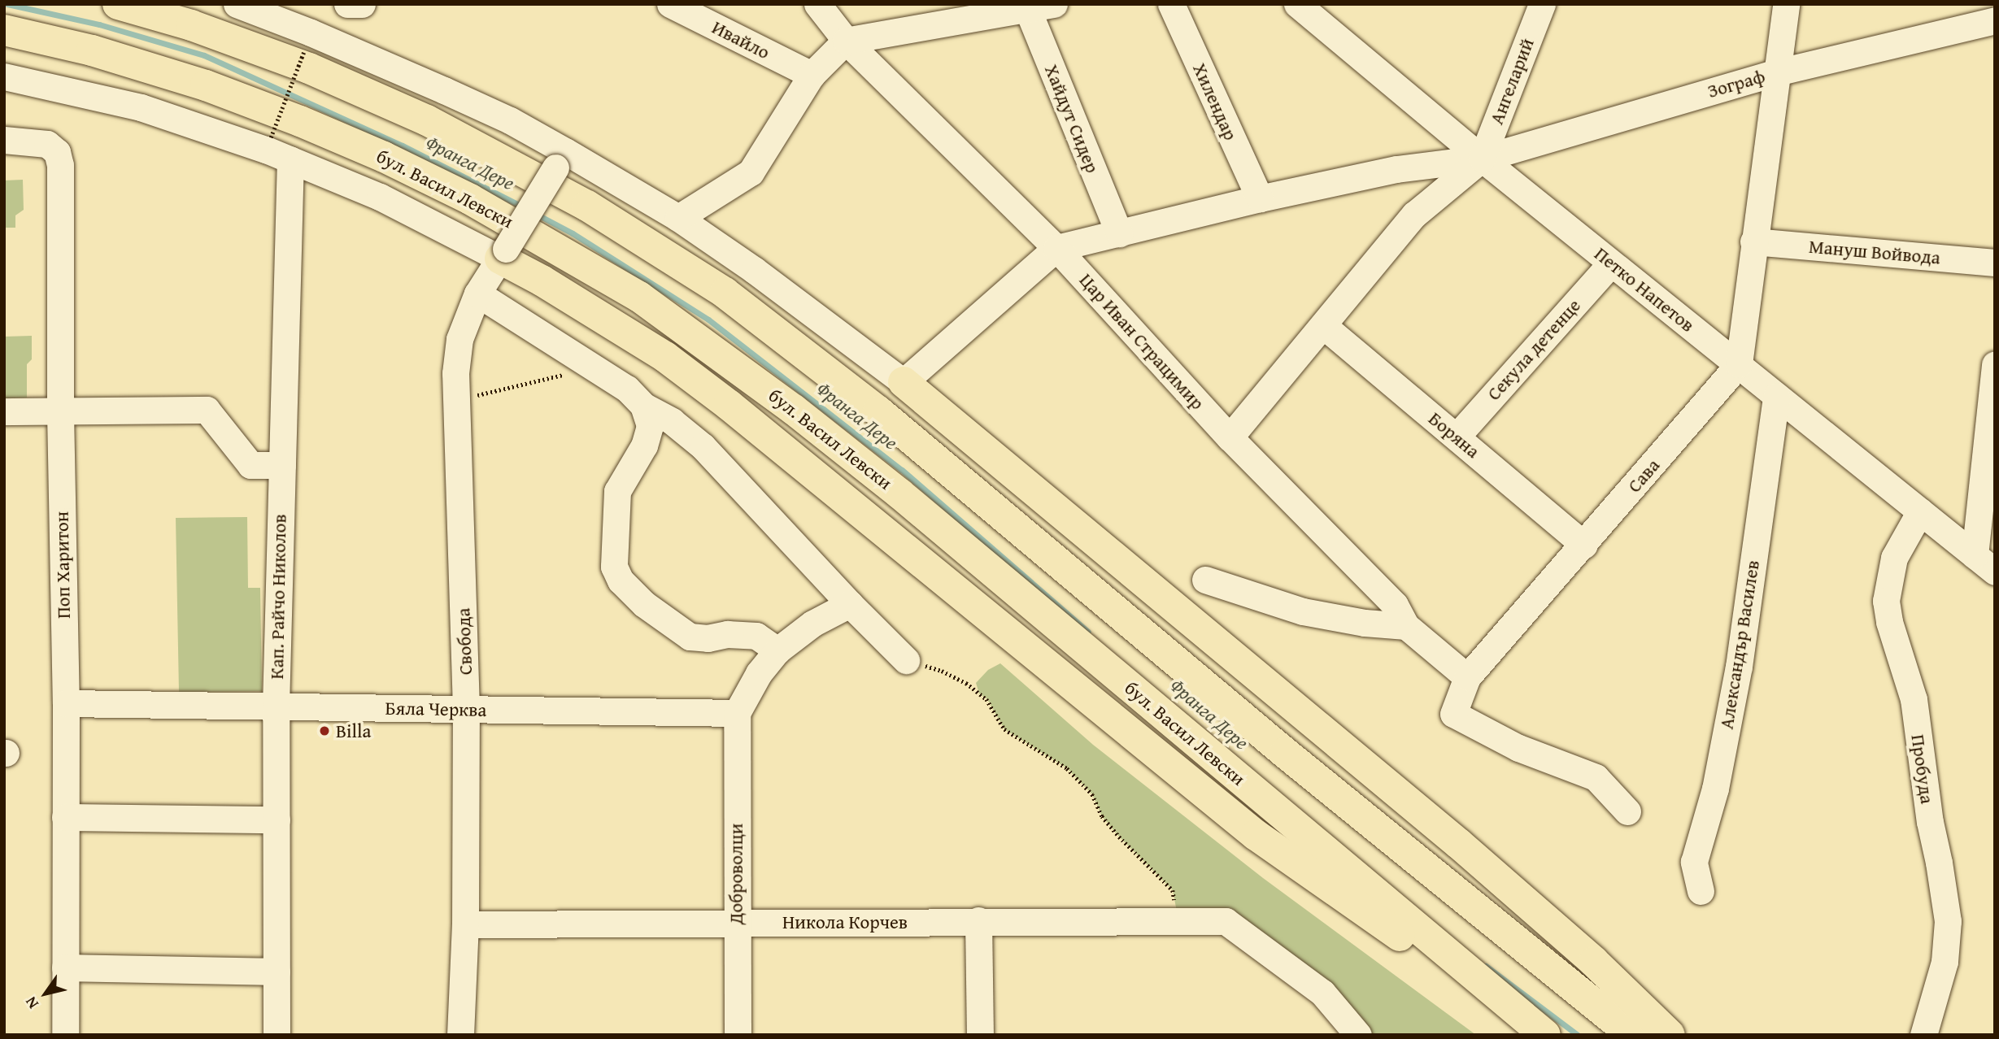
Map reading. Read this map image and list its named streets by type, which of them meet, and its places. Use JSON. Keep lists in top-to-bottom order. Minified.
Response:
{"streets":{"highway":["бул. Васил Левски"],"street":["Ивайло","Ангеларий","Зограф","Хилендар","Хайдут Сидер","Mануш Войвода","Петко Напетов","Цар Иван Страцимир","Секула детенце","Боряна","Сава","Поп Харитон","Кап. Райчо Николов","Свобода","Александър Василев","Бяла Черква","Прoбудa","Доброволци","Никола Корчев"]},"crossings":[["Ангеларий","Зограф"],["Ангеларий","Петко Напетов"],["Зограф","Петко Напетов"],["Петко Напетов","Секула детенце"],["Петко Напетов","Сава"],["Петко Напетов","Александър Василев"],["Петко Напетов","Прoбудa"],["Цар Иван Страцимир","Сава"],["Секула детенце","Боряна"],["Боряна","Сава"],["Поп Харитон","Бяла Черква"],["Кап. Райчо Николов","Бяла Черква"],["Свобода","Бяла Черква"],["Свобода","Никола Корчев"],["Бяла Черква","Доброволци"],["Доброволци","Никола Корчев"]],"water":["Франга Дере"],"places":["Billa"],"north":"bottom left"}
